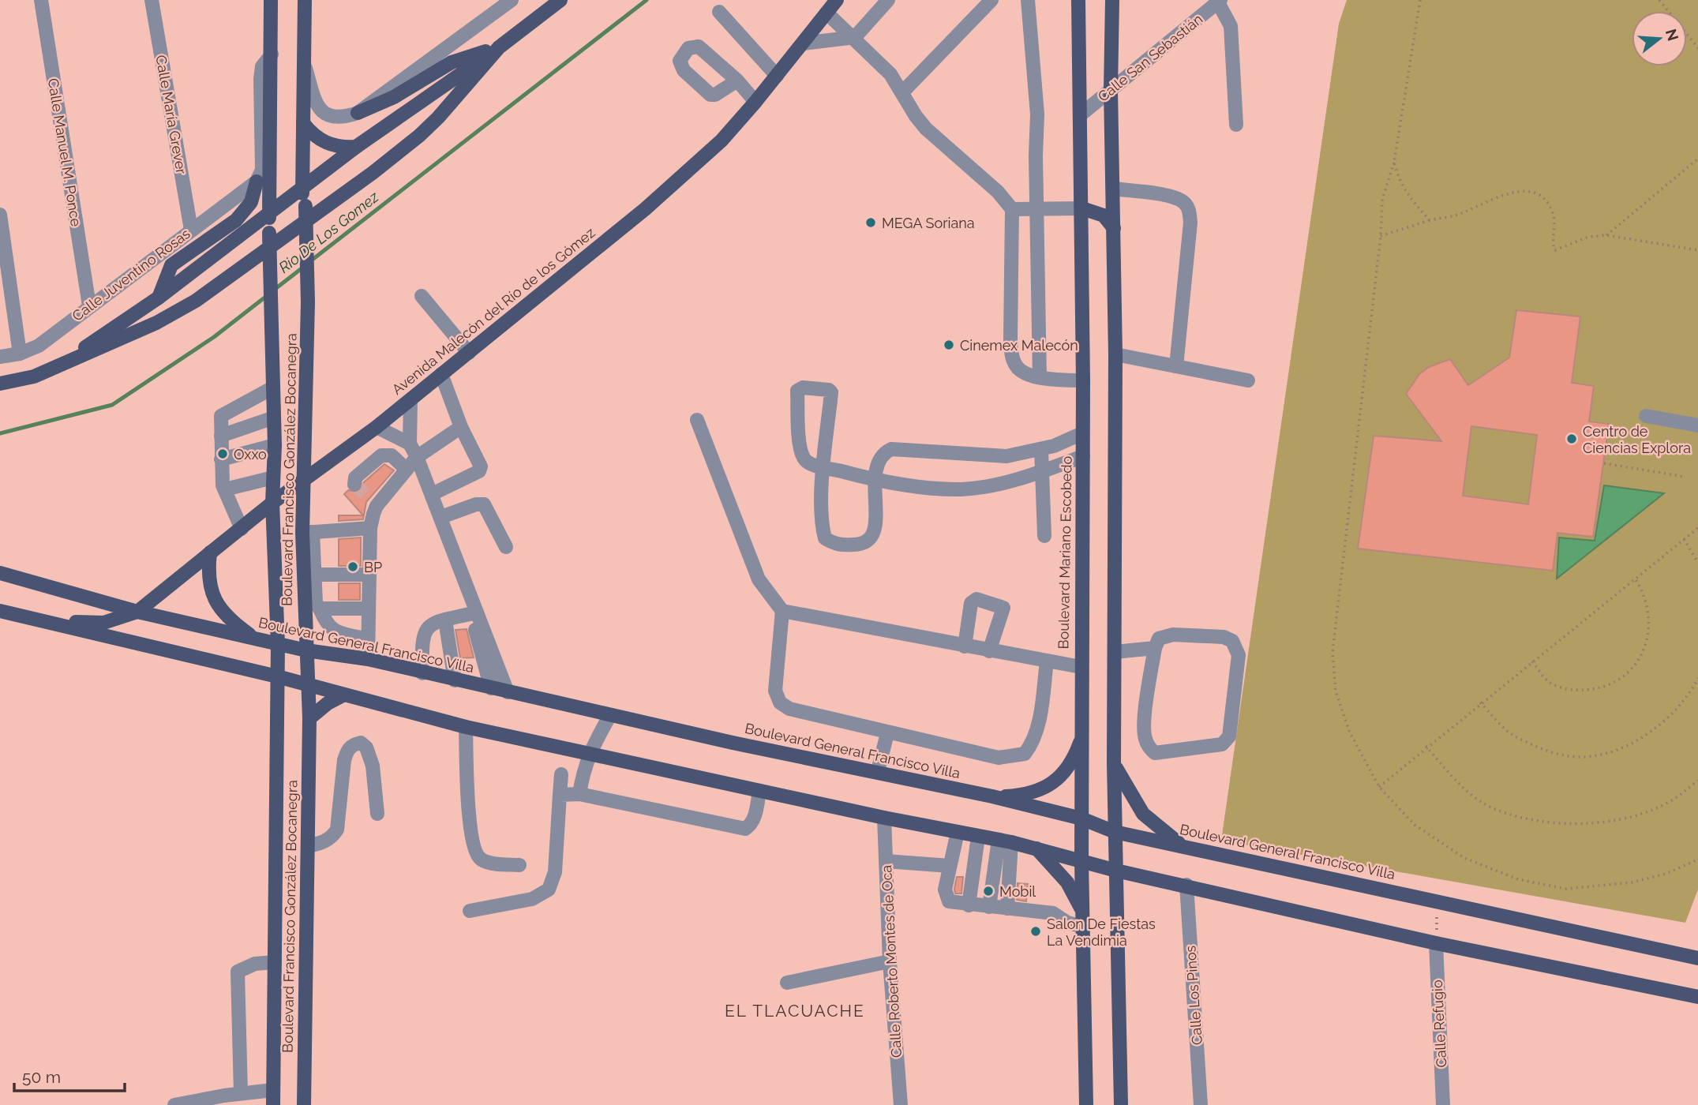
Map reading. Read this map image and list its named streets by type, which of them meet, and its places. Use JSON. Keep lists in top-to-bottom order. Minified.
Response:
{"streets":{"main road":["Avenida Malecón del Río de los Gómez","Boulevard Francisco González Bocanegra","Boulevard Mariano Escobedo","Boulevard General Francisco Villa"],"street":["Calle San Sebastián","Calle María Grever","Calle Manuel M. Ponce","Calle Juventino Rosas","Calle Roberto Montes de Oca","Calle Los Pinos","Calle Refugio"]},"crossings":[["Calle San Sebastián","Boulevard Mariano Escobedo"],["Calle María Grever","Calle Juventino Rosas"],["Calle Manuel M. Ponce","Calle Juventino Rosas"],["Calle Juventino Rosas","Boulevard Francisco González Bocanegra"],["Avenida Malecón del Río de los Gómez","Boulevard Francisco González Bocanegra"],["Avenida Malecón del Río de los Gómez","Boulevard General Francisco Villa"],["Boulevard Francisco González Bocanegra","Boulevard General Francisco Villa"],["Boulevard Mariano Escobedo","Boulevard General Francisco Villa"]],"districts":["EL TLACUACHE"],"water":["Rio De Los Gomez"],"places":["MEGA Soriana","Cinemex Malecón","Centro de Ciencias Explora","Oxxo","BP","Mobil","Salon De Fiestas La Vendimia"],"scale_bar":"50 m","north":"right"}
